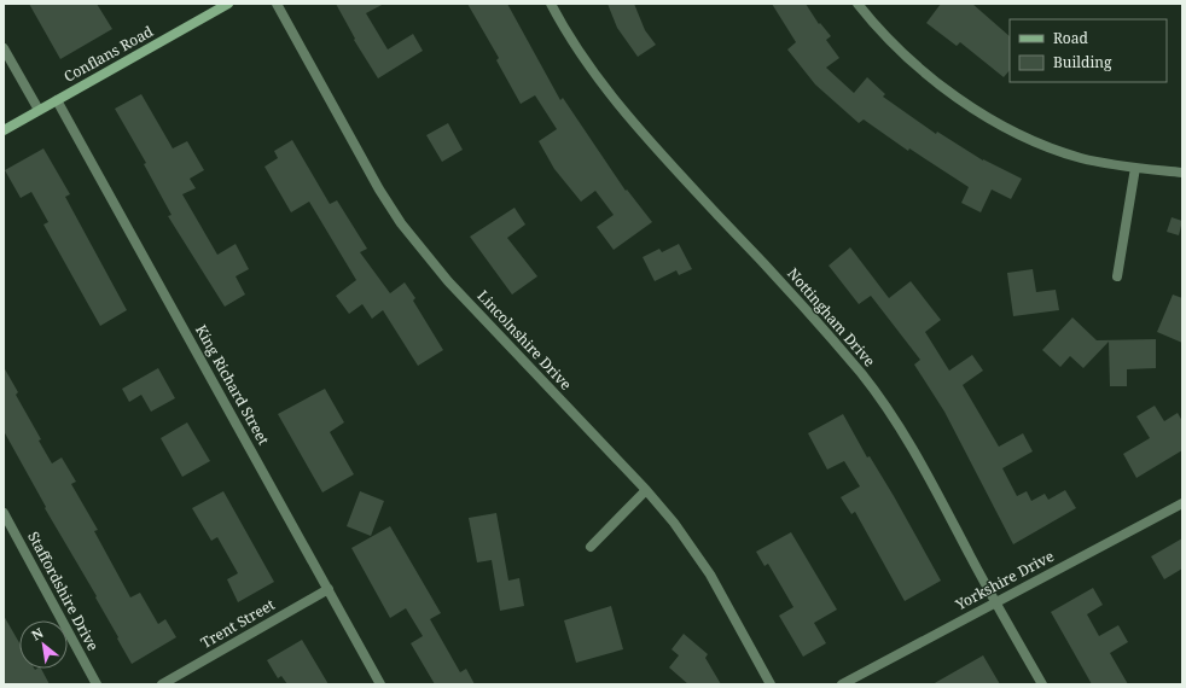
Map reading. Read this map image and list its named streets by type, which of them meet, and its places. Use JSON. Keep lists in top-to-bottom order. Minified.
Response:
{"streets":{"main road":["Conflans Road"],"street":["Nottingham Drive","Lincolnshire Drive","King Richard Street","Yorkshire Drive","Staffordshire Drive","Trent Street"]},"crossings":[["Conflans Road","King Richard Street"],["Nottingham Drive","Yorkshire Drive"],["King Richard Street","Trent Street"]],"legend":["Road","Building"],"north":"top left"}
